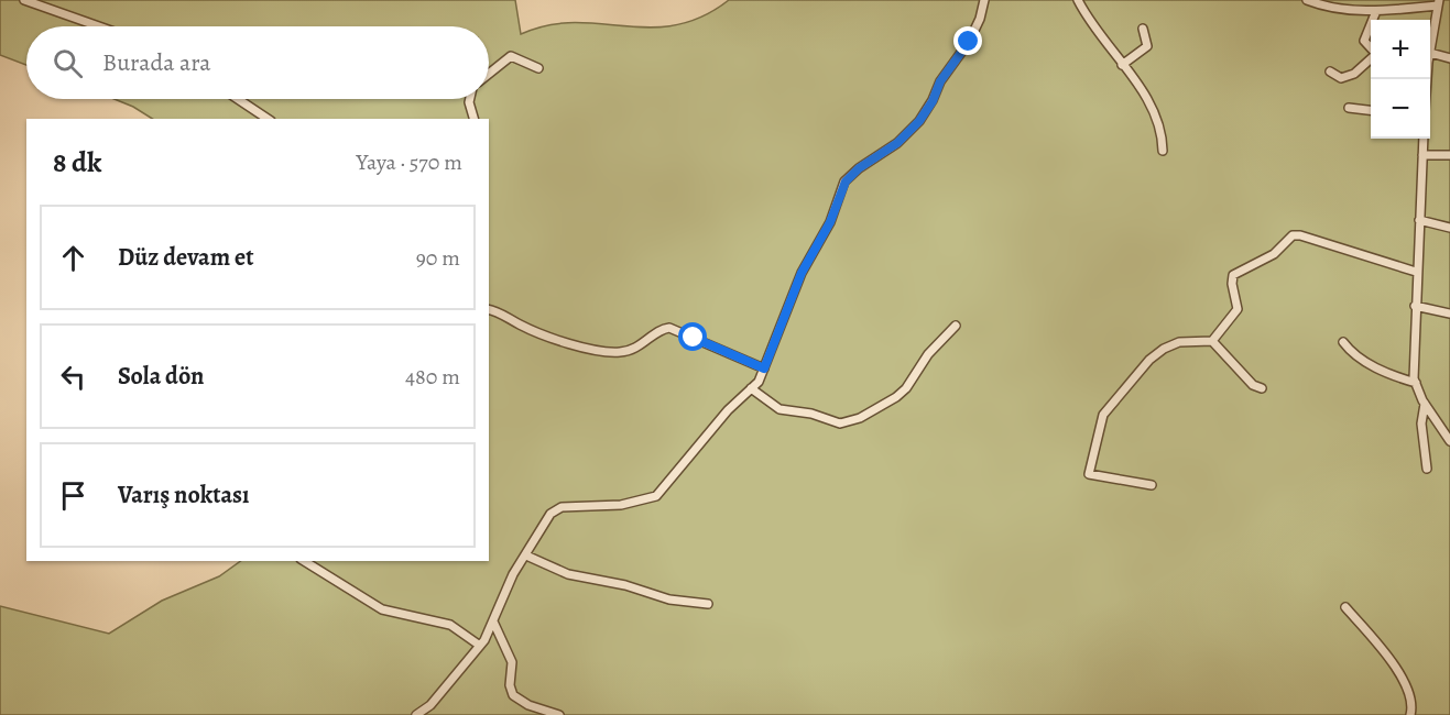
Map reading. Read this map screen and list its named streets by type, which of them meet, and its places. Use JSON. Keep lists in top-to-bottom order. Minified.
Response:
{"page":{"map_buttons":["+","−"],"search":"Burada ara","heading":["8 dk","Yaya · 570 m"],"list":[["Düz devam et","90 m"],["Sola dön","480 m"],"Varış noktası"]}}
